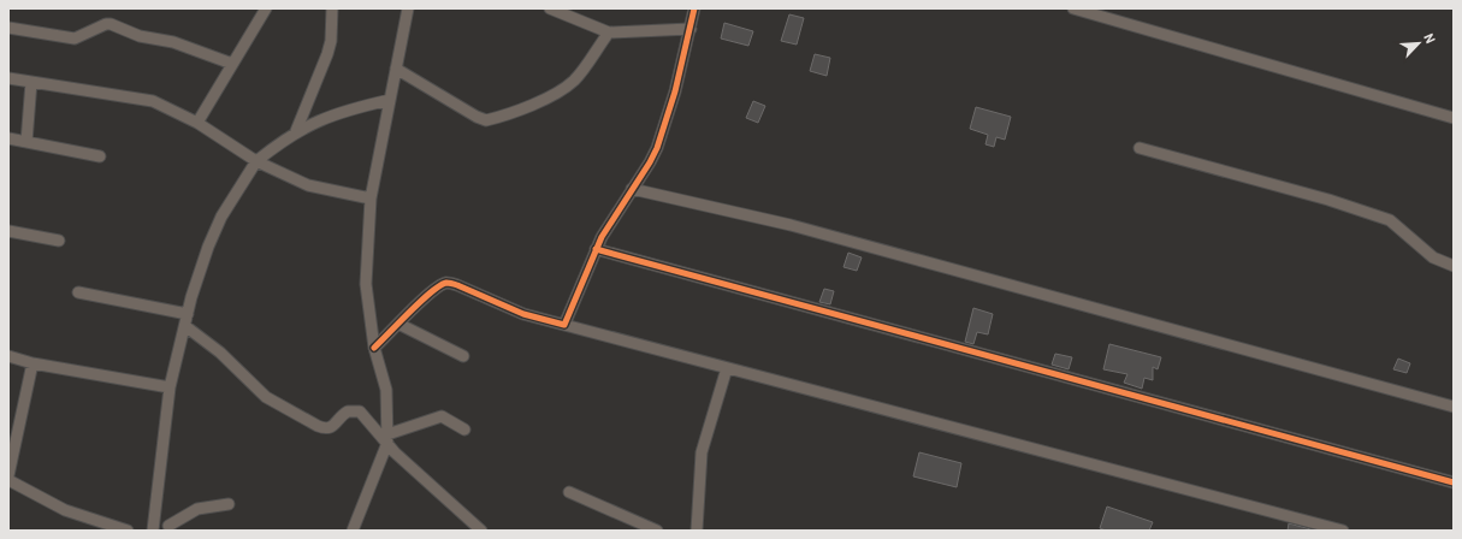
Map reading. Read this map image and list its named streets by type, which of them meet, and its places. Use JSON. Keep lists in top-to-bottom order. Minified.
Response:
{"north":"top right"}
